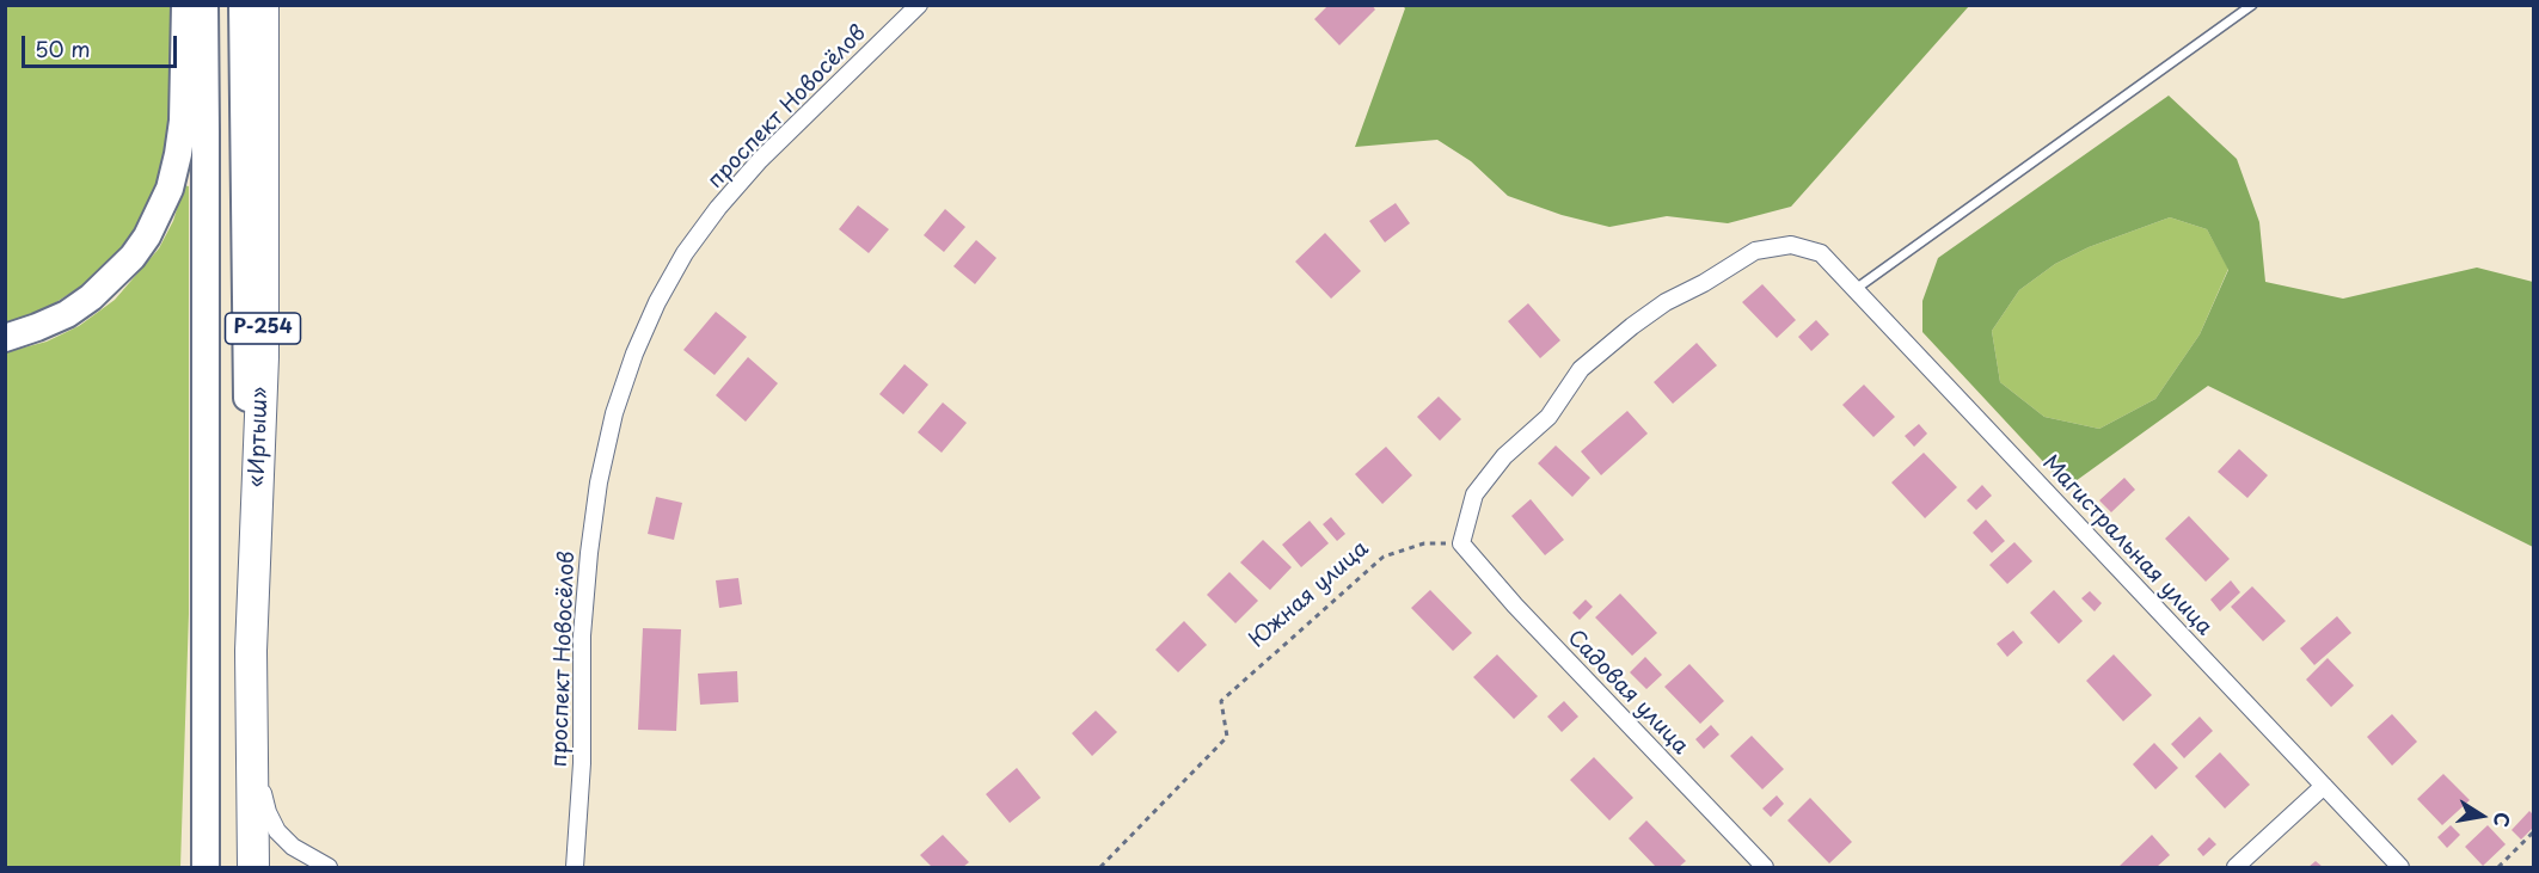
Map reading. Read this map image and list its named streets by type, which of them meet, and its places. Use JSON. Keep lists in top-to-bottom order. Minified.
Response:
{"streets":{"highway":["Р-254","«Иртыш»"],"street":["проспект Новосёлов","Магистральная улица","Садовая улица"],"path":["Южная улица"]},"crossings":[["Магистральная улица","Южная улица"],["Магистральная улица","Садовая улица"],["Южная улица","Садовая улица"]],"scale_bar":"50 m","north":"right"}
